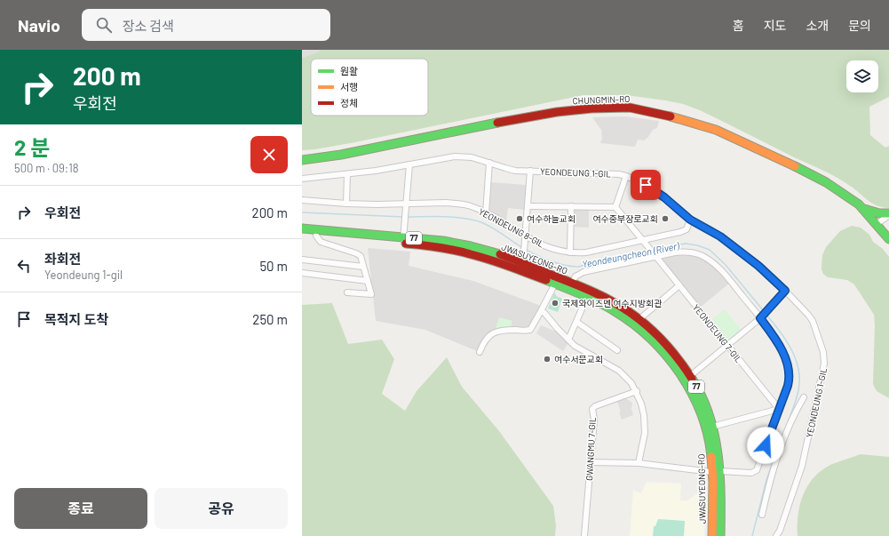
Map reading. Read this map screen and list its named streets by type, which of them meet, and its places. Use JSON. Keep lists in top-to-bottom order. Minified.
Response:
{"streets":{"main road":["CHUNGMIN-RO","77","JWASUYEONG-RO"],"street":["YEONDEUNG 1-GIL","YEONDEUNG 8-GIL","YEONDEUNG 7-GIL","GWANGMU 7-GIL"]},"crossings":[["YEONDEUNG 1-GIL","YEONDEUNG 8-GIL"],["YEONDEUNG 8-GIL","YEONDEUNG 7-GIL"]],"water":["Yeondeungcheon (River)"],"places":["여수하늘교회","여수중부장로교회","국제와이즈멘 여수지방회관","여수서문교회"],"legend":["원활","서행","정체"],"page":{"header":"Navio","search":"장소 검색","nav":["홈","지도","소개","문의"],"turn":["200 m","우회전"],"heading":["2 분","500 m · 09:18"],"list":[{"name":"우회전","value":"200 m"},{"name":"좌회전","note":"Yeondeung 1-gil","value":"50 m"},{"name":"목적지 도착","value":"250 m"}],"buttons":["종료","공유"]}}
